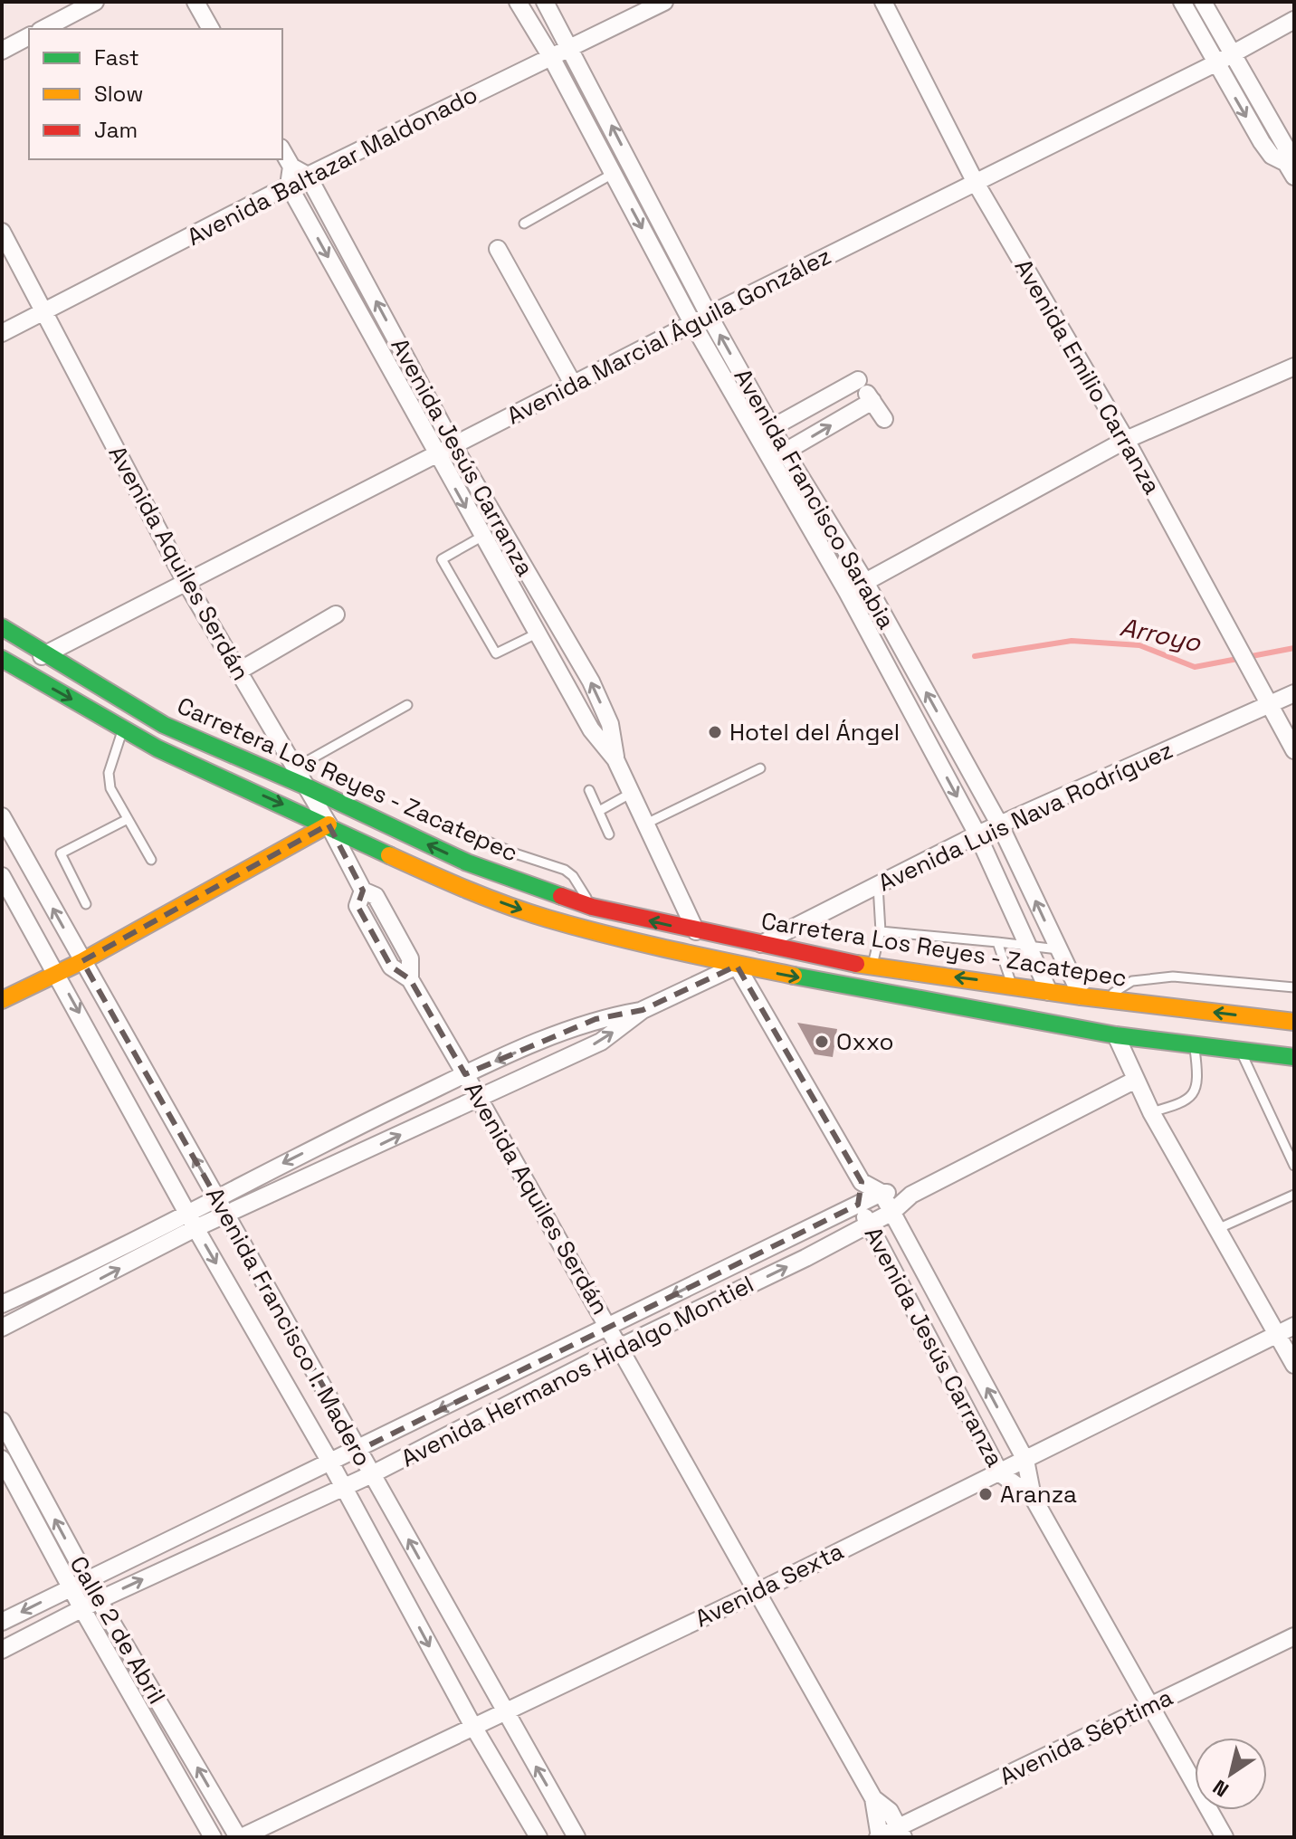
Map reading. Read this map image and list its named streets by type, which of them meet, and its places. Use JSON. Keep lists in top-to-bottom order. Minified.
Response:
{"streets":{"main road":["Carretera Los Reyes - Zacatepec"],"street":["Avenida Baltazar Maldonado","Avenida Marcial Águila González","Avenida Emilio Carranza","Avenida Jesús Carranza","Avenida Francisco Sarabia","Avenida Aquiles Serdán","Avenida Luis Nava Rodríguez","Avenida Francisco I. Madero","Avenida Hermanos Hidalgo Montiel","Avenida Sexta","Calle 2 de Abril","Avenida Séptima"]},"crossings":[["Avenida Baltazar Maldonado","Avenida Jesús Carranza"],["Avenida Baltazar Maldonado","Avenida Francisco Sarabia"],["Avenida Baltazar Maldonado","Avenida Aquiles Serdán"],["Avenida Marcial Águila González","Avenida Emilio Carranza"],["Avenida Marcial Águila González","Avenida Jesús Carranza"],["Avenida Marcial Águila González","Avenida Francisco Sarabia"],["Avenida Marcial Águila González","Avenida Aquiles Serdán"],["Avenida Marcial Águila González","Carretera Los Reyes - Zacatepec"],["Avenida Emilio Carranza","Avenida Luis Nava Rodríguez"],["Avenida Jesús Carranza","Carretera Los Reyes - Zacatepec"],["Avenida Jesús Carranza","Avenida Hermanos Hidalgo Montiel"],["Avenida Jesús Carranza","Avenida Sexta"],["Avenida Jesús Carranza","Avenida Séptima"],["Avenida Francisco Sarabia","Carretera Los Reyes - Zacatepec"],["Avenida Francisco Sarabia","Avenida Luis Nava Rodríguez"],["Avenida Aquiles Serdán","Carretera Los Reyes - Zacatepec"],["Avenida Aquiles Serdán","Avenida Hermanos Hidalgo Montiel"],["Avenida Aquiles Serdán","Avenida Sexta"],["Avenida Aquiles Serdán","Avenida Séptima"],["Carretera Los Reyes - Zacatepec","Avenida Luis Nava Rodríguez"],["Avenida Francisco I. Madero","Avenida Hermanos Hidalgo Montiel"],["Avenida Francisco I. Madero","Avenida Sexta"],["Avenida Hermanos Hidalgo Montiel","Calle 2 de Abril"],["Avenida Sexta","Calle 2 de Abril"]],"water":["Arroyo"],"places":["Hotel del Ángel","Oxxo","Aranza"],"legend":["Fast","Slow","Jam"],"north":"bottom left"}
